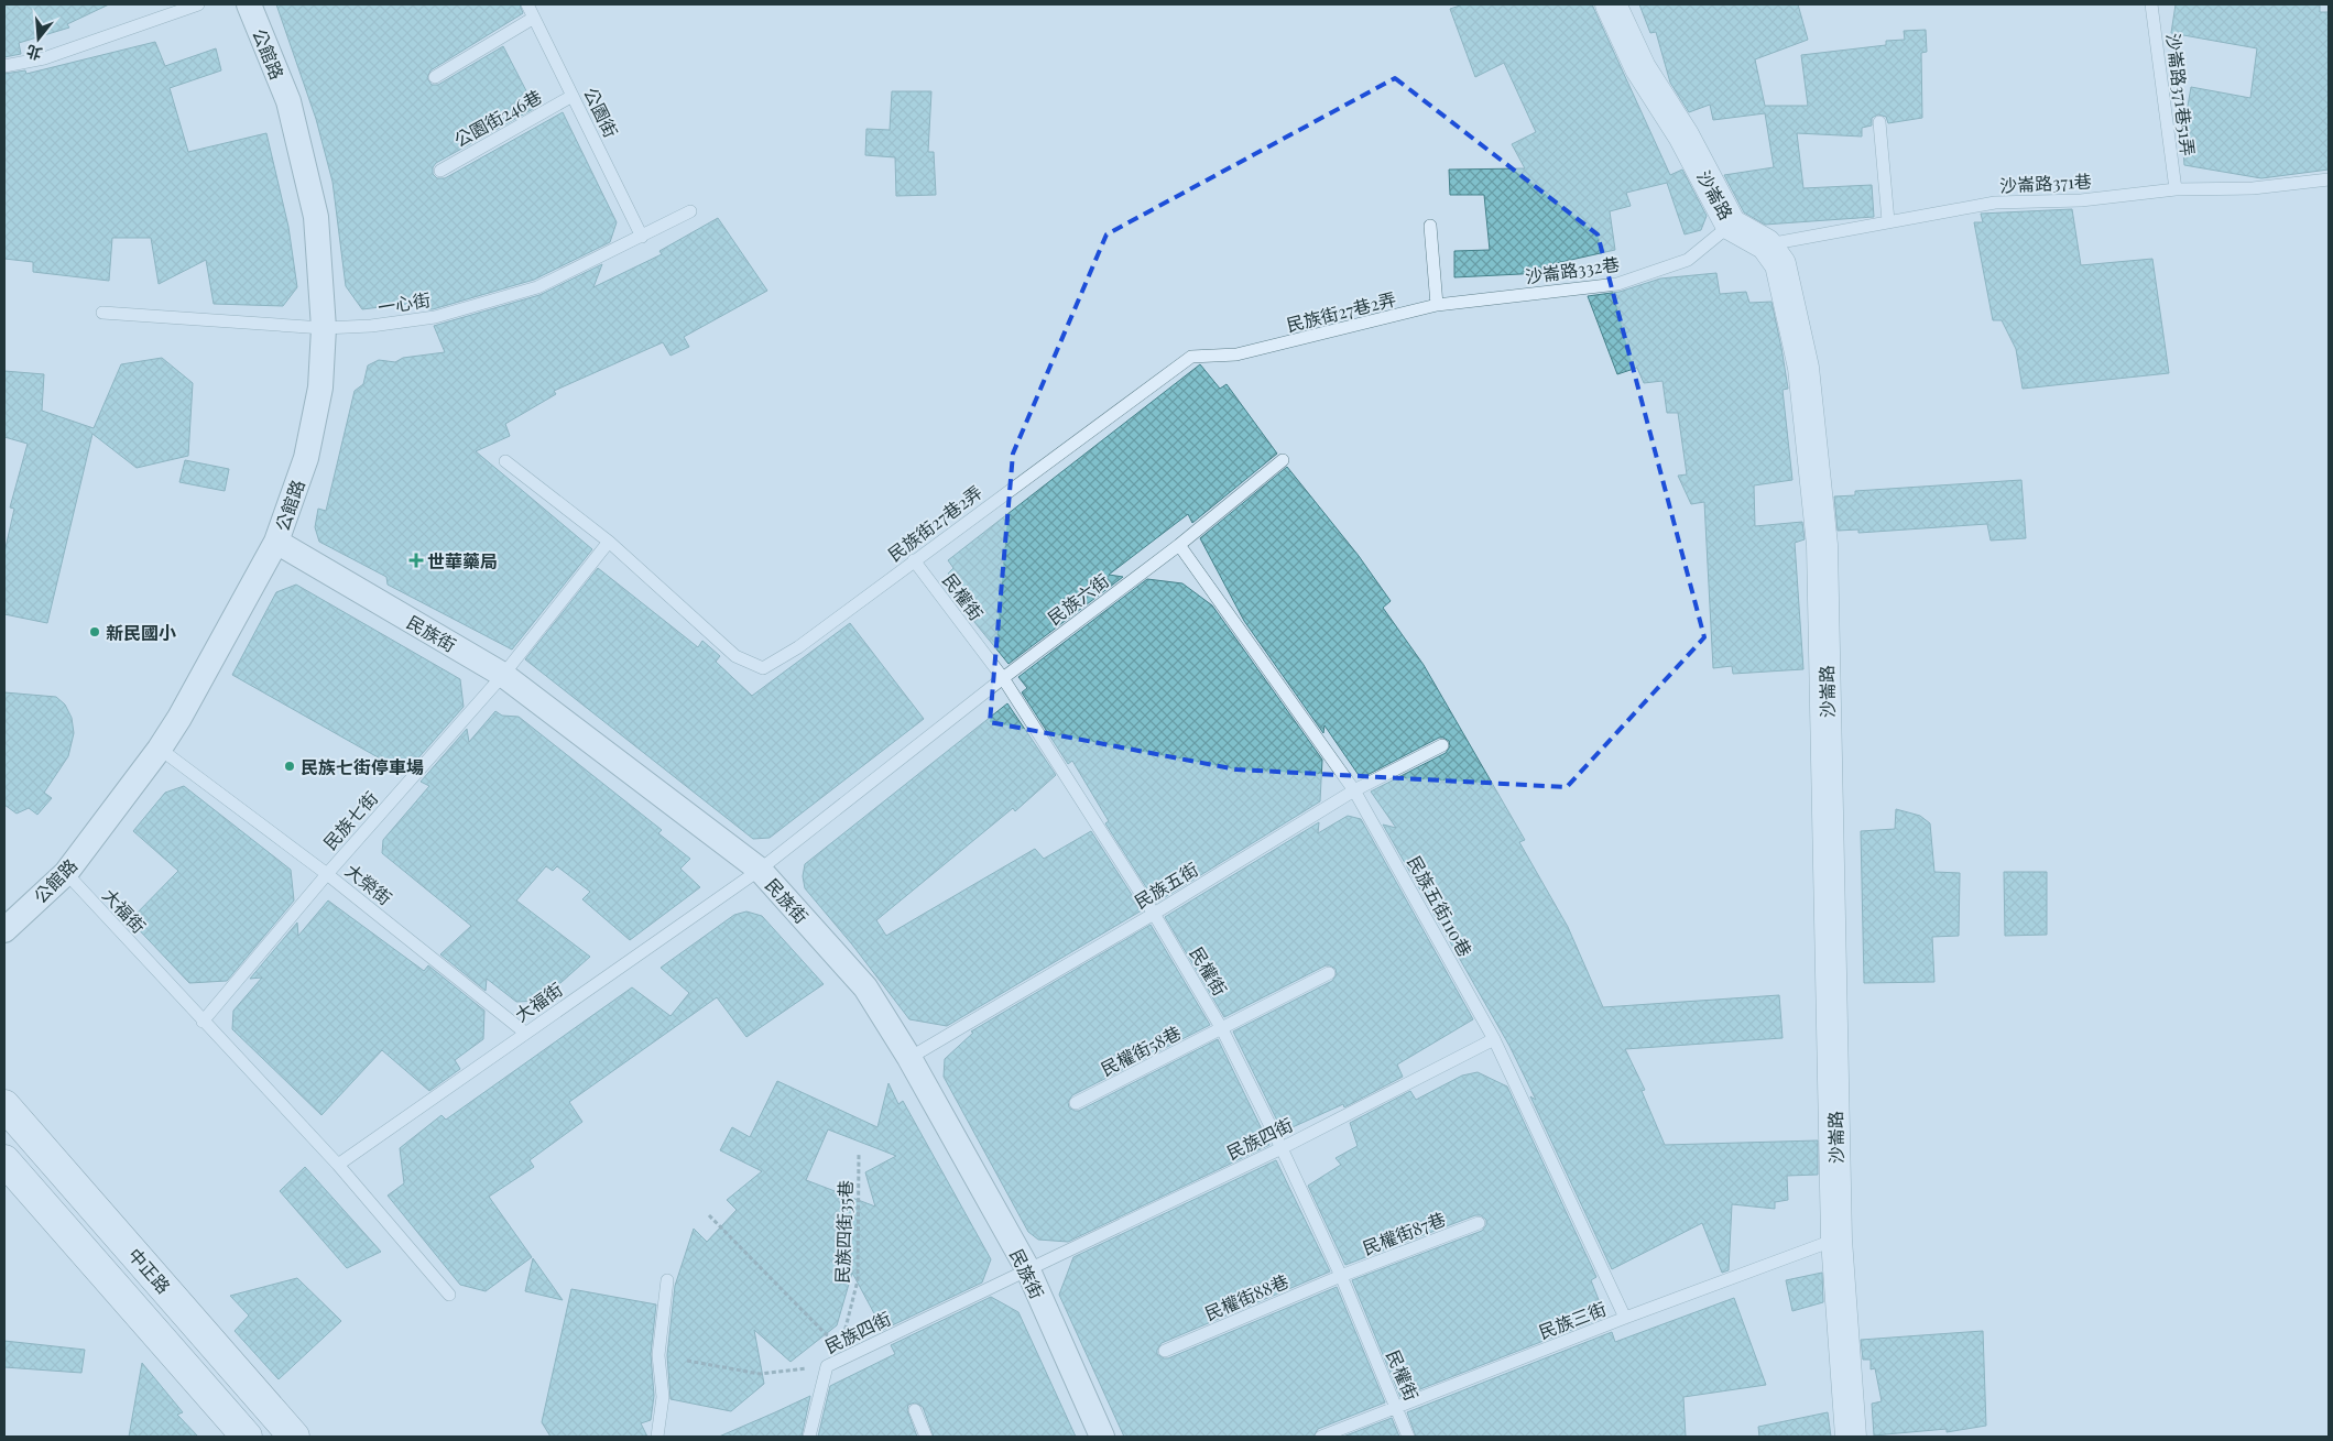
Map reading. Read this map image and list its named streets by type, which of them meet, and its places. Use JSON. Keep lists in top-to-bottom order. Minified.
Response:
{"streets":{"street":["公館路","沙崙路","民族街","中正路"],"lane":["沙崙路371巷51弄","公園街","公園街246巷","沙崙路371巷","沙崙路332巷","一心街","民族街27巷2弄","民權街","民族六街","民族七街","大榮街","民族五街","民族五街110巷","大福街","民權街58巷","民族四街","民權街87巷","民權街88巷","民族三街"],"path":["民族四街35巷"]},"crossings":[["公館路","一心街"],["公館路","民族街"],["公館路","大榮街"],["公館路","大福街"],["沙崙路371巷51弄","沙崙路371巷"],["公園街","公園街246巷"],["公園街","一心街"],["沙崙路371巷","沙崙路"],["沙崙路","沙崙路332巷"],["沙崙路","民族三街"],["沙崙路332巷","民族街27巷2弄"],["民族街27巷2弄","民權街"],["民族街27巷2弄","民族七街"],["民權街","民族六街"],["民權街","民族五街"],["民權街","民權街58巷"],["民權街","民族四街"],["民權街","民權街87巷"],["民權街","民權街88巷"],["民權街","民族三街"],["民族六街","民族街"],["民族六街","大福街"],["民族街","民族七街"],["民族街","民族五街"],["民族街","大福街"],["民族街","民族四街"],["民族七街","大榮街"],["民族七街","大福街"],["大榮街","大福街"],["民族五街","民族五街110巷"],["民族五街110巷","民族四街"],["民權街87巷","民權街88巷"]],"places":{"health":["世華藥局"],"other":["新民國小","民族七街停車場"]},"north":"bottom"}
